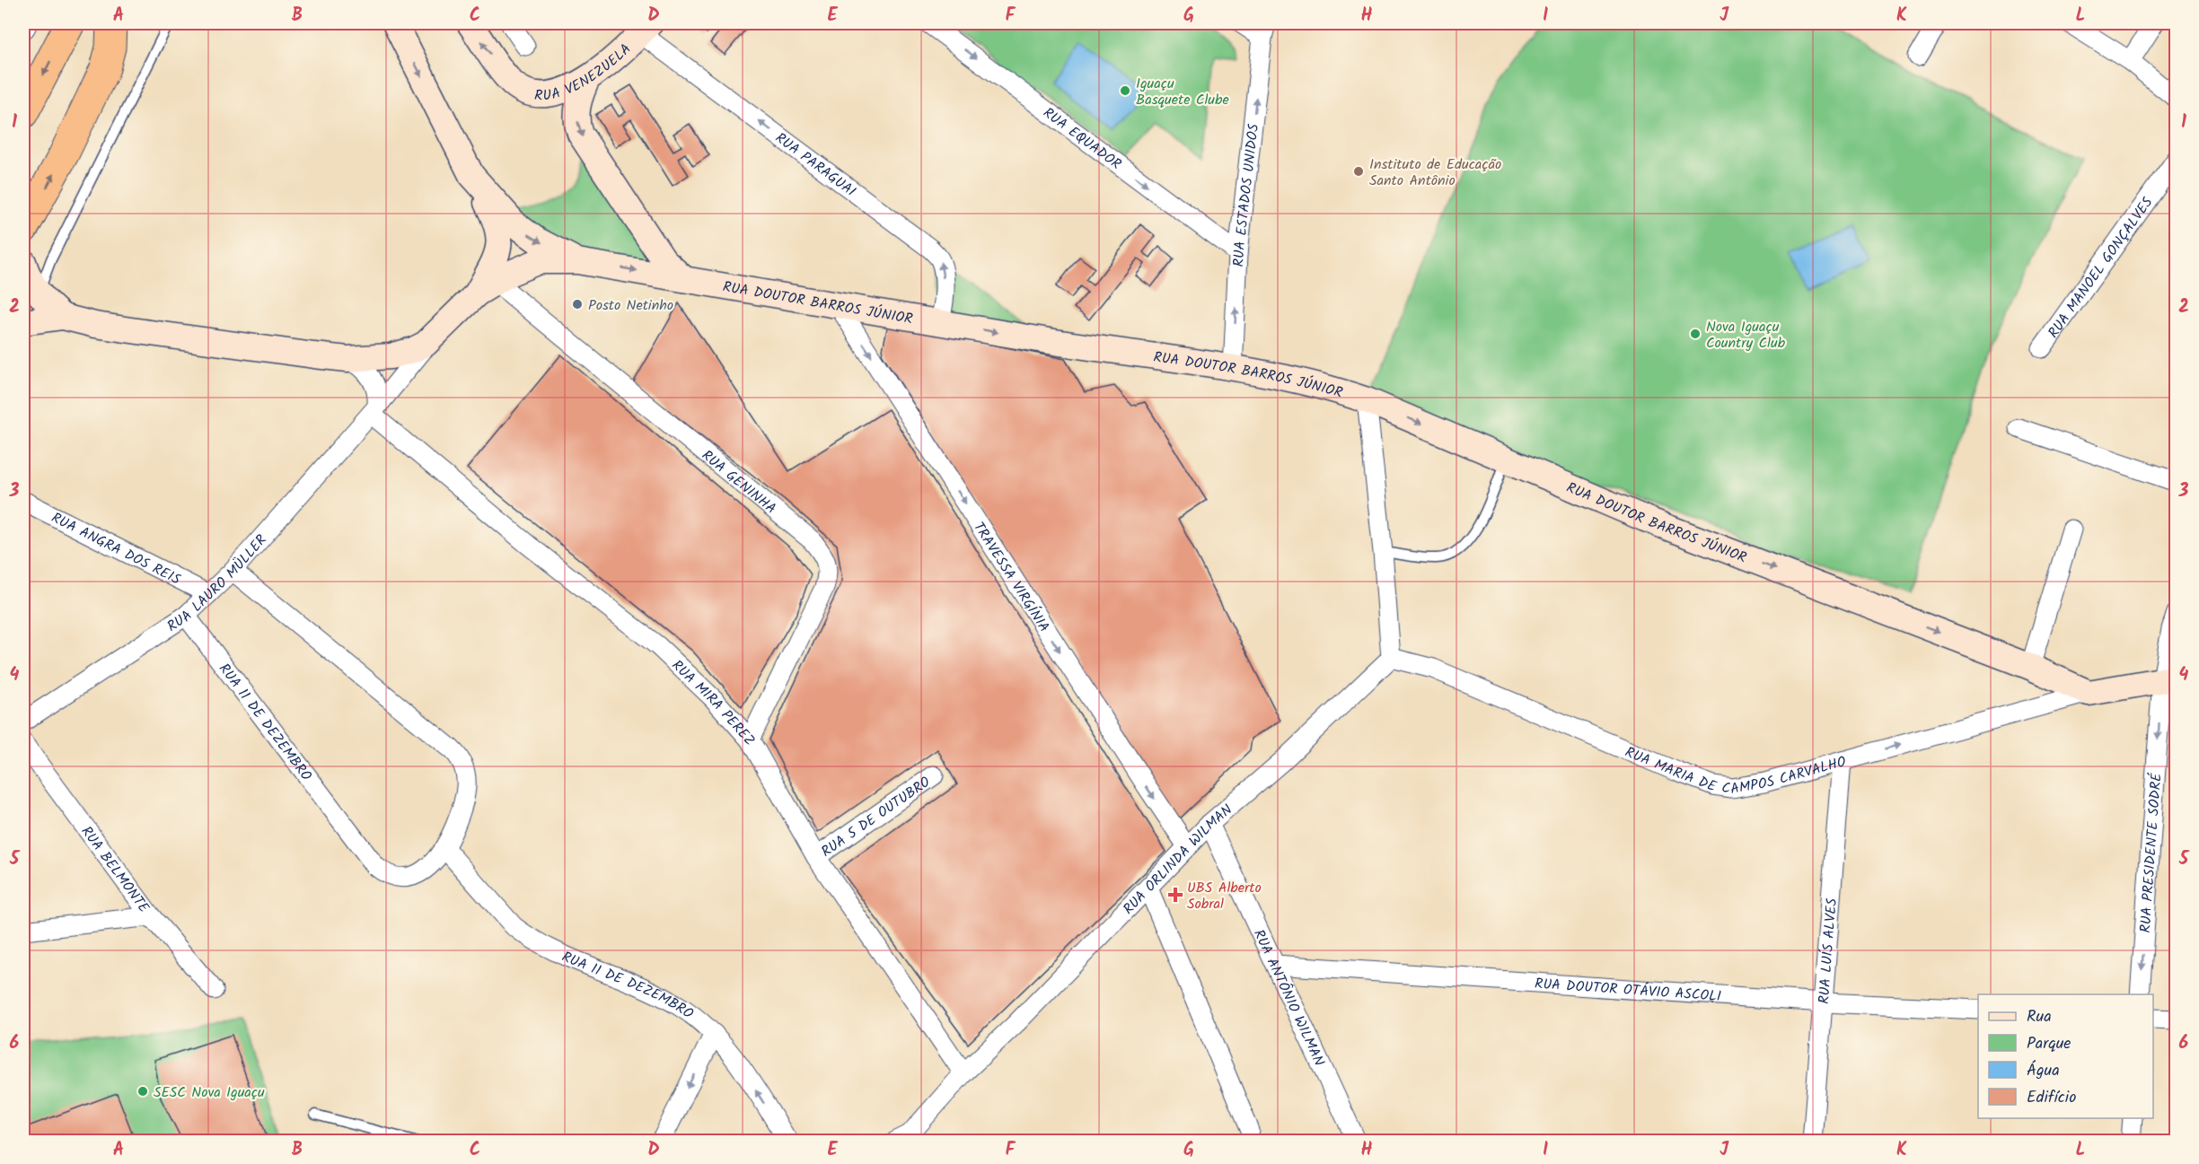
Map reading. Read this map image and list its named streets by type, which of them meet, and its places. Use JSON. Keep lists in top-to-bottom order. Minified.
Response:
{"streets":{"main road":["RUA VENEZUELA","RUA DOUTOR BARROS JÚNIOR","RUA LAURO MÜLLER"],"street":["RUA EQUADOR","RUA PARAGUAI","RUA ESTADOS UNIDOS","RUA MANOEL GONÇALVES","RUA GENINHA","RUA ANGRA DOS REIS","TRAVESSA VIRGÍNIA","RUA MIRA PEREZ","RUA 11 DE DEZEMBRO","RUA MARIA DE CAMPOS CARVALHO","RUA 5 DE OUTUBRO","RUA PRESIDENTE SODRÉ","RUA ORLINDA WILMAN","RUA BELMONTE","RUA LUÍS ALVES","RUA DOUTOR OTÁVIO ASCOLI","RUA ANTÔNIO WILMAN"]},"crossings":[["RUA VENEZUELA","RUA PARAGUAI"],["RUA EQUADOR","RUA ESTADOS UNIDOS"],["RUA PARAGUAI","RUA DOUTOR BARROS JÚNIOR"],["RUA ESTADOS UNIDOS","RUA DOUTOR BARROS JÚNIOR"],["RUA DOUTOR BARROS JÚNIOR","TRAVESSA VIRGÍNIA"],["RUA DOUTOR BARROS JÚNIOR","RUA LAURO MÜLLER"],["RUA DOUTOR BARROS JÚNIOR","RUA MARIA DE CAMPOS CARVALHO"],["RUA GENINHA","RUA LAURO MÜLLER"],["RUA GENINHA","RUA MIRA PEREZ"],["RUA ANGRA DOS REIS","RUA LAURO MÜLLER"],["TRAVESSA VIRGÍNIA","RUA ORLINDA WILMAN"],["RUA LAURO MÜLLER","RUA MIRA PEREZ"],["RUA LAURO MÜLLER","RUA 11 DE DEZEMBRO"],["RUA MIRA PEREZ","RUA 5 DE OUTUBRO"],["RUA MIRA PEREZ","RUA ORLINDA WILMAN"],["RUA MARIA DE CAMPOS CARVALHO","RUA ORLINDA WILMAN"],["RUA MARIA DE CAMPOS CARVALHO","RUA LUÍS ALVES"],["RUA ORLINDA WILMAN","RUA ANTÔNIO WILMAN"],["RUA LUÍS ALVES","RUA DOUTOR OTÁVIO ASCOLI"],["RUA DOUTOR OTÁVIO ASCOLI","RUA ANTÔNIO WILMAN"]],"one_way":["RUA VENEZUELA","RUA EQUADOR","RUA PARAGUAI","RUA ESTADOS UNIDOS","RUA DOUTOR BARROS JÚNIOR","TRAVESSA VIRGÍNIA","RUA PRESIDENTE SODRÉ"],"places":{"other":["Iguaçu Basquete Clube","Instituto de Educação Santo Antônio","Posto Netinho","Nova Iguaçu Country Club","SESC Nova Iguaçu"],"health":["UBS Alberto Sobral"]},"legend":["Rua","Parque","Água","Edifício"],"grid":{"columns":["A","B","C","D","E","F","G","H","I","J","K","L"],"rows":["1","2","3","4","5","6"]}}
